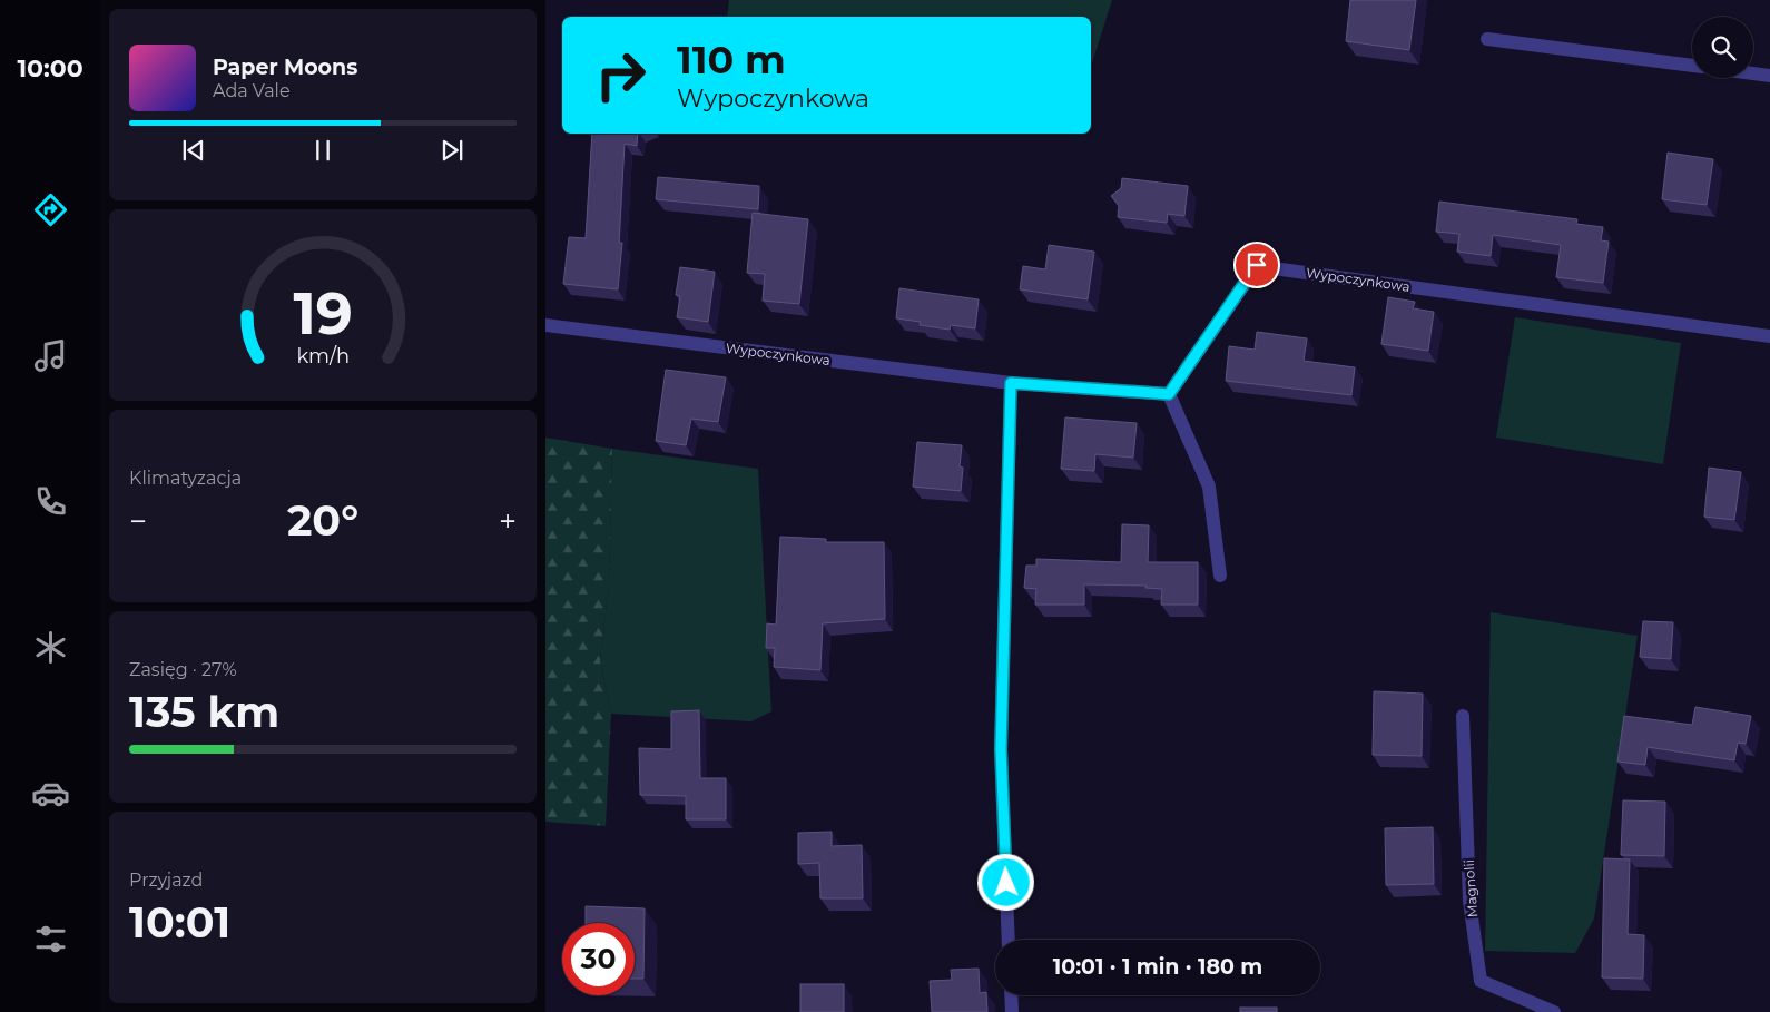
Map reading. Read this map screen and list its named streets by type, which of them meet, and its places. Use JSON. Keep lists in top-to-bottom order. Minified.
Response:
{"streets":{"street":["Wypoczynkowa","Magnolii"]},"page":{"tabs":"10:00","turn":["110 m","Wypoczynkowa"],"song":["Paper Moons","Ada Vale"],"tile":["Klimatyzacja",["Zasięg · 27%","135 km"],["Przyjazd","10:01"]],"heat":["−","20°","+"],"limit":"30","trip":"10:01 · 1 min · 180 m","gauge":["19","km/h"]}}
